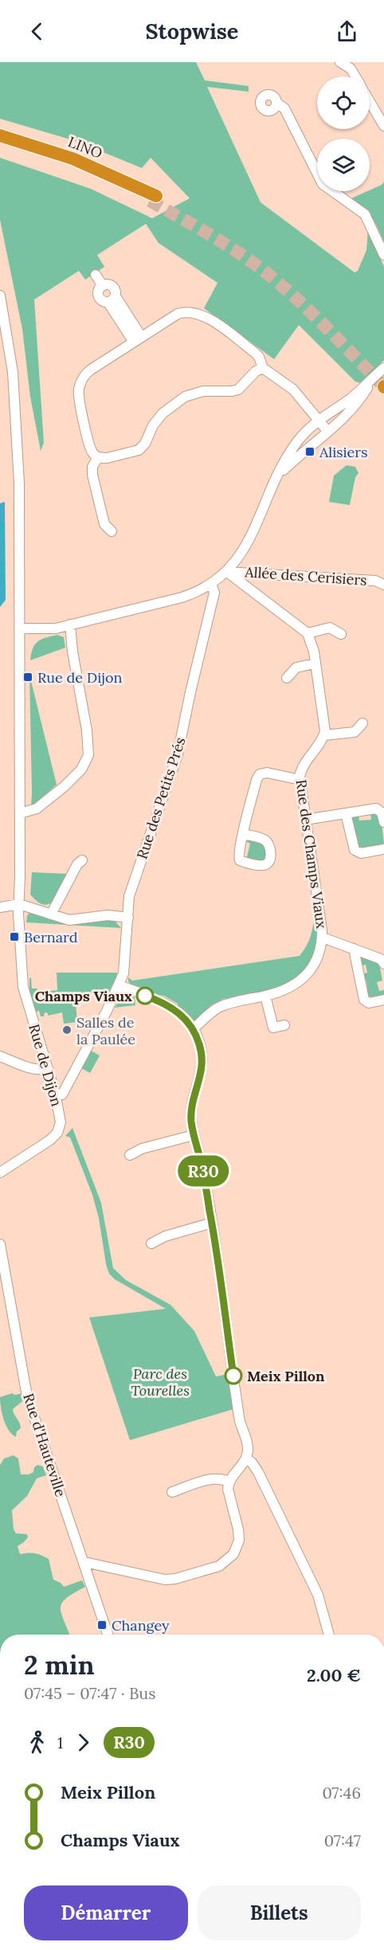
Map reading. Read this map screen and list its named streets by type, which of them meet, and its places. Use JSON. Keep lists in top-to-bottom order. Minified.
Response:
{"streets":{"highway":["LINO"],"street":["Allée des Cerisiers","Rue des Petits Prés","Rue des Champs Viaux","Rue de Dijon","Rue d'Hauteville"]},"crossings":[["Rue des Petits Prés","Rue de Dijon"]],"parks":["Parc des Tourelles"],"places":{"transit":["Alisiers","Rue de Dijon","Bernard","Changey"],"other":["Champs Viaux","Salles de la Paulée","Meix Pillon"]},"lines":["bus line R30"],"page":{"header":"Stopwise","on_map":"R30","heading":["2 min","07:45 – 07:47 · Bus","2.00 €"],"legs":["1","R30"],"list":[{"name":"Meix Pillon","value":"07:46"},{"name":"Champs Viaux","value":"07:47"}],"buttons":["Démarrer","Billets"]}}
